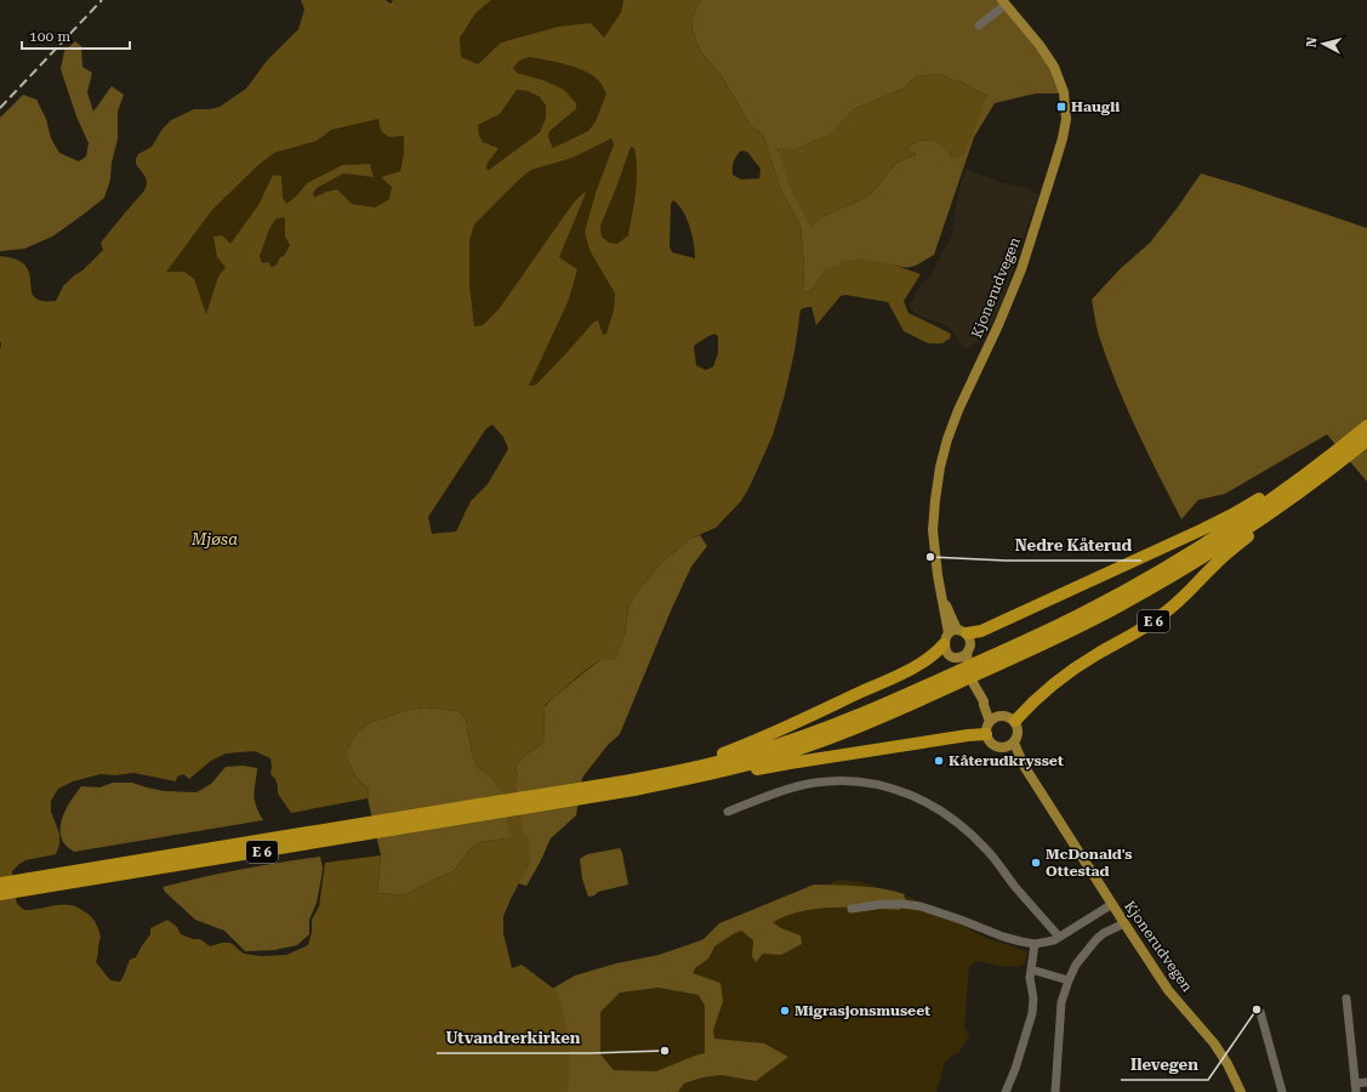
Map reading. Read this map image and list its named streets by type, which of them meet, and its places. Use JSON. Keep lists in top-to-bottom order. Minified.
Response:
{"streets":{"highway":["E 6"],"main road":["Kjonerudvegen"]},"crossings":[["Kjonerudvegen","E 6"]],"water":["Mjøsa"],"places":{"transit":["Haugli"],"other":["Nedre Kåterud","Kåterudkrysset","McDonald's Ottestad","Ilevegen","Migrasjonsmuseet","Utvandrerkirken"]},"scale_bar":"100 m","north":"left"}
